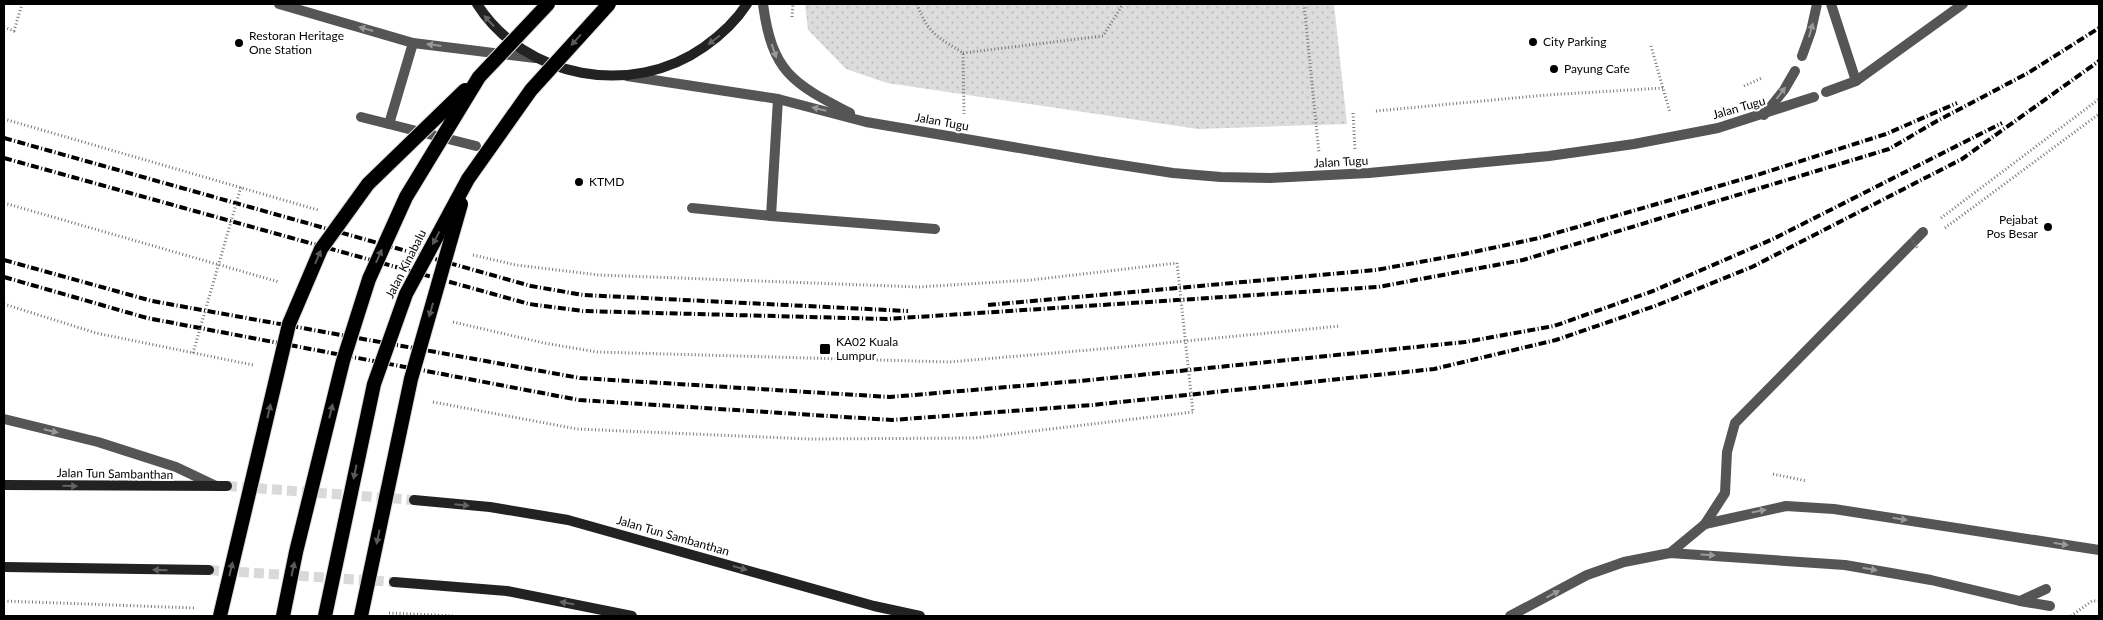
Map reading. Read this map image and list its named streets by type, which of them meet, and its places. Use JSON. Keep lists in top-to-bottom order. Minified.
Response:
{"streets":{"highway":["Jalan Kinabalu"],"main road":["Jalan Tun Sambanthan"],"street":["Jalan Tugu"]},"places":{"other":["City Parking","Restoran Heritage One Station","Payung Cafe","KTMD","Pejabat Pos Besar"],"transit":["KA02 Kuala Lumpur"]}}
